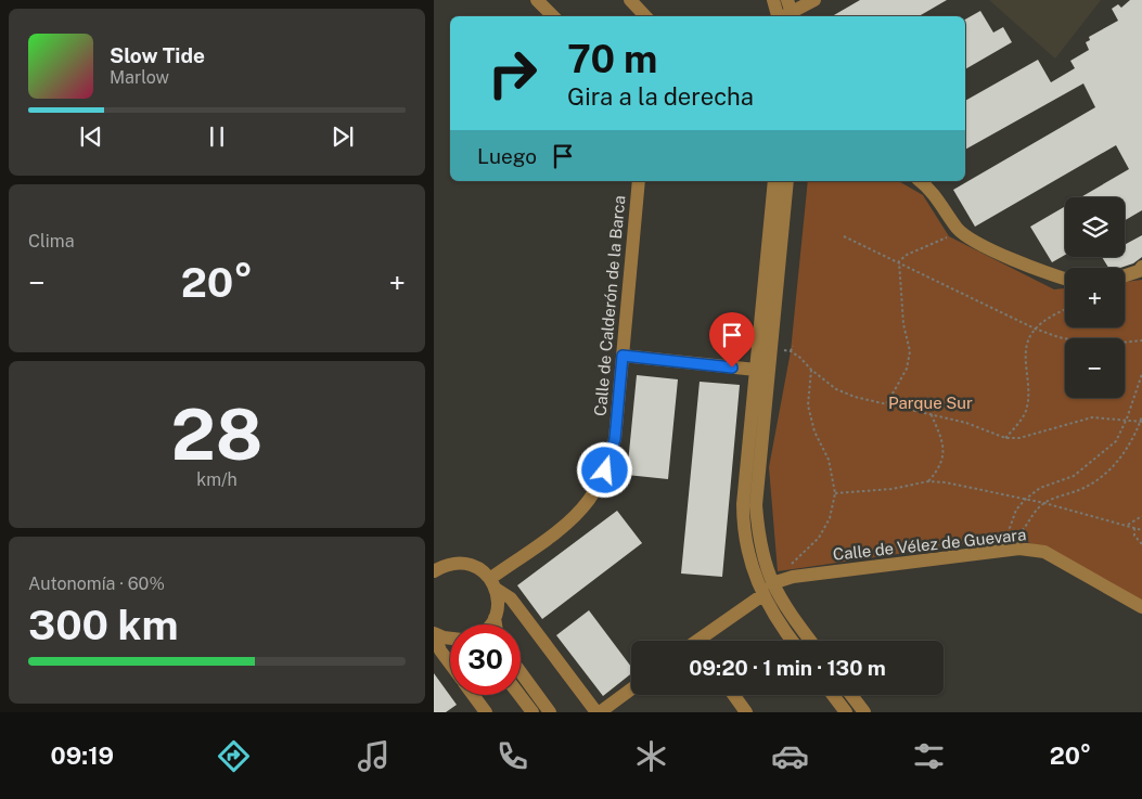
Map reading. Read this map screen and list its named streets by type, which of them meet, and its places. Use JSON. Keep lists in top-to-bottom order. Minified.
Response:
{"streets":{"street":["Calle de Calderón de la Barca","Calle de Vélez de Guevara"]},"parks":["Parque Sur"],"page":{"turn":["70 m","Gira a la derecha"],"song":["Slow Tide","Marlow"],"then":"Luego","tile":["Clima",["28","km/h"],["Autonomía · 60%","300 km"]],"map_buttons":["+","−"],"heat":["−","20°","+"],"limit":"30","trip":"09:20 · 1 min · 130 m","tabs":["09:19","20°"]}}
